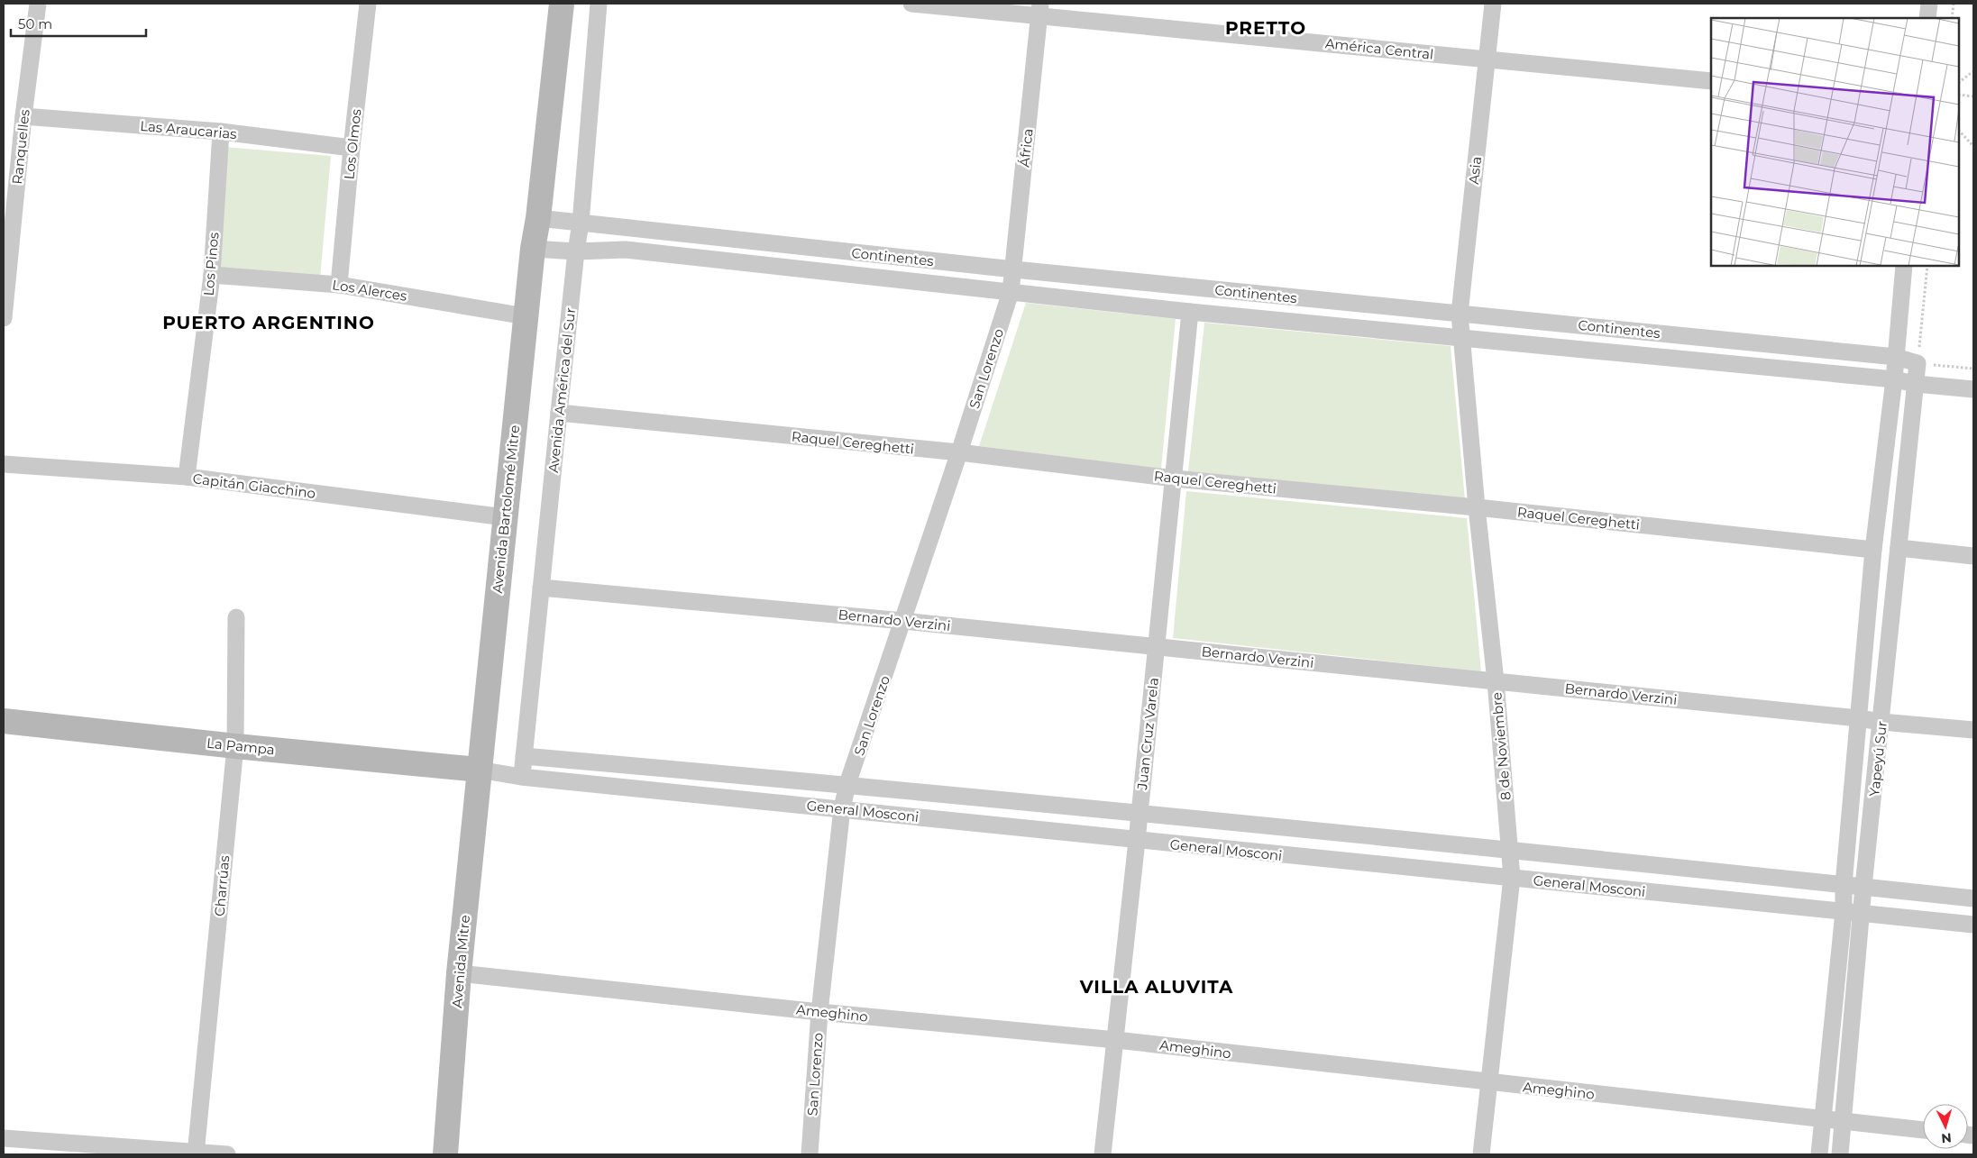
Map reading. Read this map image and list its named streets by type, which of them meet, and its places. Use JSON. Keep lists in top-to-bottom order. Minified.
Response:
{"streets":{"street":["América Central","Las Araucarias","Los Olmos","Ranquelles","África","Asia","Continentes","Los Pinos","Los Alerces","San Lorenzo","Avenida América del Sur","Raquel Cereghetti","Capitán Giacchino","Avenida Bartolomé Mitre","Bernardo Verzini","Juan Cruz Varela","La Pampa","8 de Noviembre","Yapeyú Sur","General Mosconi","Charrúas","Avenida Mitre","Ameghino"]},"crossings":[["América Central","África"],["América Central","Asia"],["Las Araucarias","Los Olmos"],["Las Araucarias","Ranquelles"],["Las Araucarias","Los Pinos"],["Los Olmos","Los Alerces"],["África","Continentes"],["África","San Lorenzo"],["Asia","Continentes"],["Asia","8 de Noviembre"],["Continentes","San Lorenzo"],["Continentes","Avenida América del Sur"],["Continentes","Avenida Bartolomé Mitre"],["Continentes","Juan Cruz Varela"],["Continentes","8 de Noviembre"],["Continentes","Yapeyú Sur"],["Los Pinos","Los Alerces"],["Los Pinos","Capitán Giacchino"],["Los Alerces","Avenida Bartolomé Mitre"],["San Lorenzo","Raquel Cereghetti"],["San Lorenzo","Bernardo Verzini"],["San Lorenzo","General Mosconi"],["San Lorenzo","Ameghino"],["Avenida América del Sur","Raquel Cereghetti"],["Avenida América del Sur","Bernardo Verzini"],["Avenida América del Sur","General Mosconi"],["Raquel Cereghetti","Juan Cruz Varela"],["Raquel Cereghetti","8 de Noviembre"],["Raquel Cereghetti","Yapeyú Sur"],["Capitán Giacchino","Avenida Bartolomé Mitre"],["Avenida Bartolomé Mitre","La Pampa"],["Avenida Bartolomé Mitre","General Mosconi"],["Avenida Bartolomé Mitre","Avenida Mitre"],["Bernardo Verzini","Juan Cruz Varela"],["Bernardo Verzini","8 de Noviembre"],["Bernardo Verzini","Yapeyú Sur"],["Juan Cruz Varela","General Mosconi"],["Juan Cruz Varela","Ameghino"],["La Pampa","General Mosconi"],["La Pampa","Charrúas"],["La Pampa","Avenida Mitre"],["8 de Noviembre","General Mosconi"],["8 de Noviembre","Ameghino"],["Yapeyú Sur","General Mosconi"],["Yapeyú Sur","Ameghino"],["General Mosconi","Avenida Mitre"],["Avenida Mitre","Ameghino"]],"districts":["PRETTO","PUERTO ARGENTINO","VILLA ALUVITA"],"scale_bar":"50 m","north":"bottom"}
